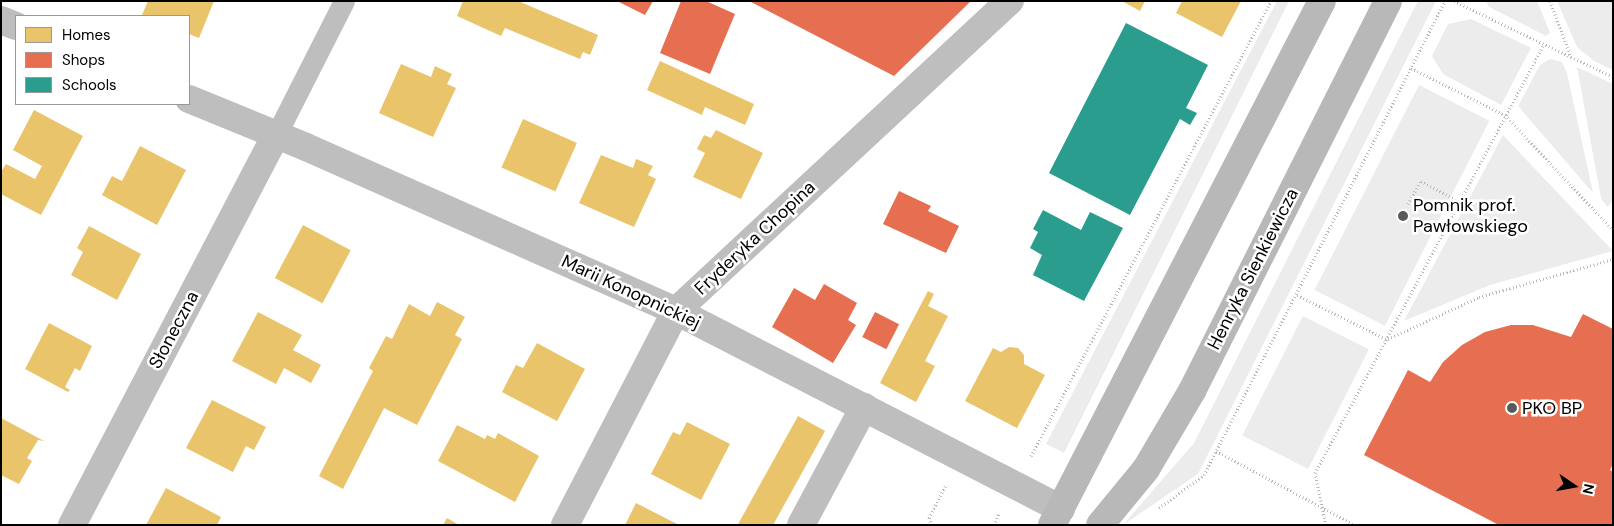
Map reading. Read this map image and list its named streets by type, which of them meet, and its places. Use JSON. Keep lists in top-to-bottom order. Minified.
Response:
{"streets":{"street":["Fryderyka Chopina","Henryka Sienkiewicza","Marii Konopnickiej","Słoneczna"]},"crossings":[["Fryderyka Chopina","Marii Konopnickiej"],["Marii Konopnickiej","Słoneczna"]],"places":["Pomnik prof. Pawłowskiego","PKO BP"],"legend":["Homes","Shops","Schools"],"north":"right"}
